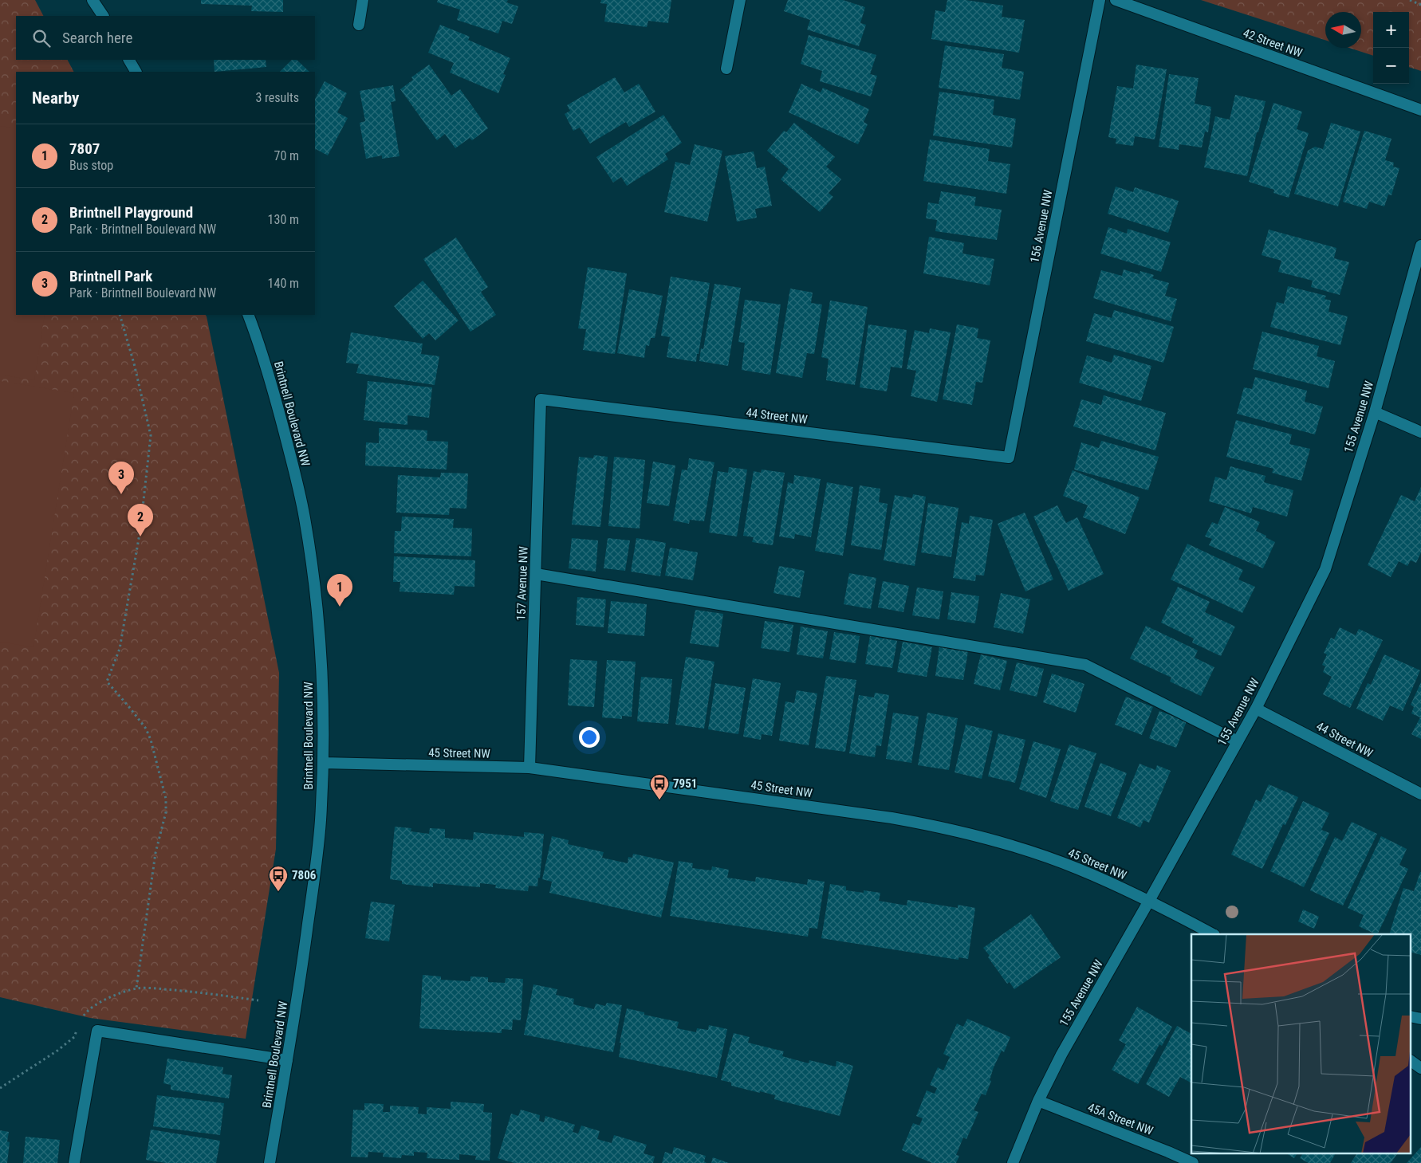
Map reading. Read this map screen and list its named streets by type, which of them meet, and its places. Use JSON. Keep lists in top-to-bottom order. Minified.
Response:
{"streets":{"street":["42 Street NW","156 Avenue NW","Brintnell Boulevard NW","44 Street NW","155 Avenue NW","157 Avenue NW","45 Street NW","45A Street NW"]},"crossings":[["156 Avenue NW","44 Street NW"],["Brintnell Boulevard NW","45 Street NW"],["44 Street NW","155 Avenue NW"],["44 Street NW","157 Avenue NW"],["155 Avenue NW","45 Street NW"],["155 Avenue NW","45A Street NW"],["157 Avenue NW","45 Street NW"]],"places":{"bus stop":["7951","7806"]},"north":"left","page":{"map_buttons":["+","−"],"search":"Search here","heading":["Nearby","3 results"],"list":[{"mark":"1","name":"7807","note":"Bus stop","value":"70 m"},{"mark":"2","name":"Brintnell Playground","note":"Park · Brintnell Boulevard NW","value":"130 m"},{"mark":"3","name":"Brintnell Park","note":"Park · Brintnell Boulevard NW","value":"140 m"}],"pins":["3","2","1"]}}
